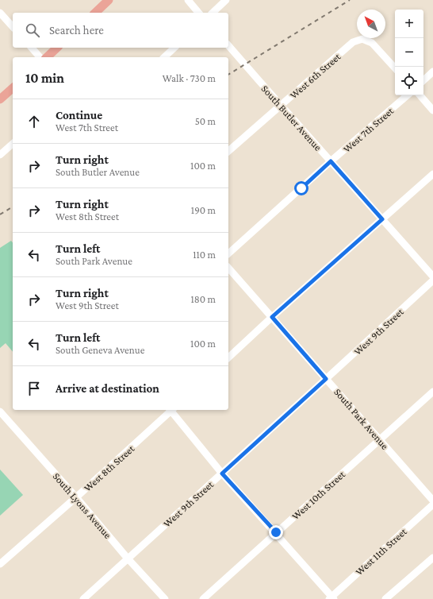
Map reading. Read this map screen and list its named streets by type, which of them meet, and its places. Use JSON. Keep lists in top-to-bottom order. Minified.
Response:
{"streets":{"street":["West 6th Street","South Butler Avenue","West 7th Street","West 9th Street","South Park Avenue","West 8th Street","West 10th Street","South Lyons Avenue","West 11th Street"]},"crossings":[["West 6th Street","South Butler Avenue"],["South Butler Avenue","West 7th Street"],["West 9th Street","South Park Avenue"],["West 9th Street","South Lyons Avenue"],["South Park Avenue","West 10th Street"],["West 8th Street","South Lyons Avenue"]],"north":"top left","page":{"map_buttons":["+","−"],"search":"Search here","heading":["10 min","Walk · 730 m"],"list":[["Continue","West 7th Street","50 m"],["Turn right","South Butler Avenue","100 m"],["Turn right","West 8th Street","190 m"],["Turn left","South Park Avenue","110 m"],["Turn right","West 9th Street","180 m"],["Turn left","South Geneva Avenue","100 m"],"Arrive at destination"]}}
